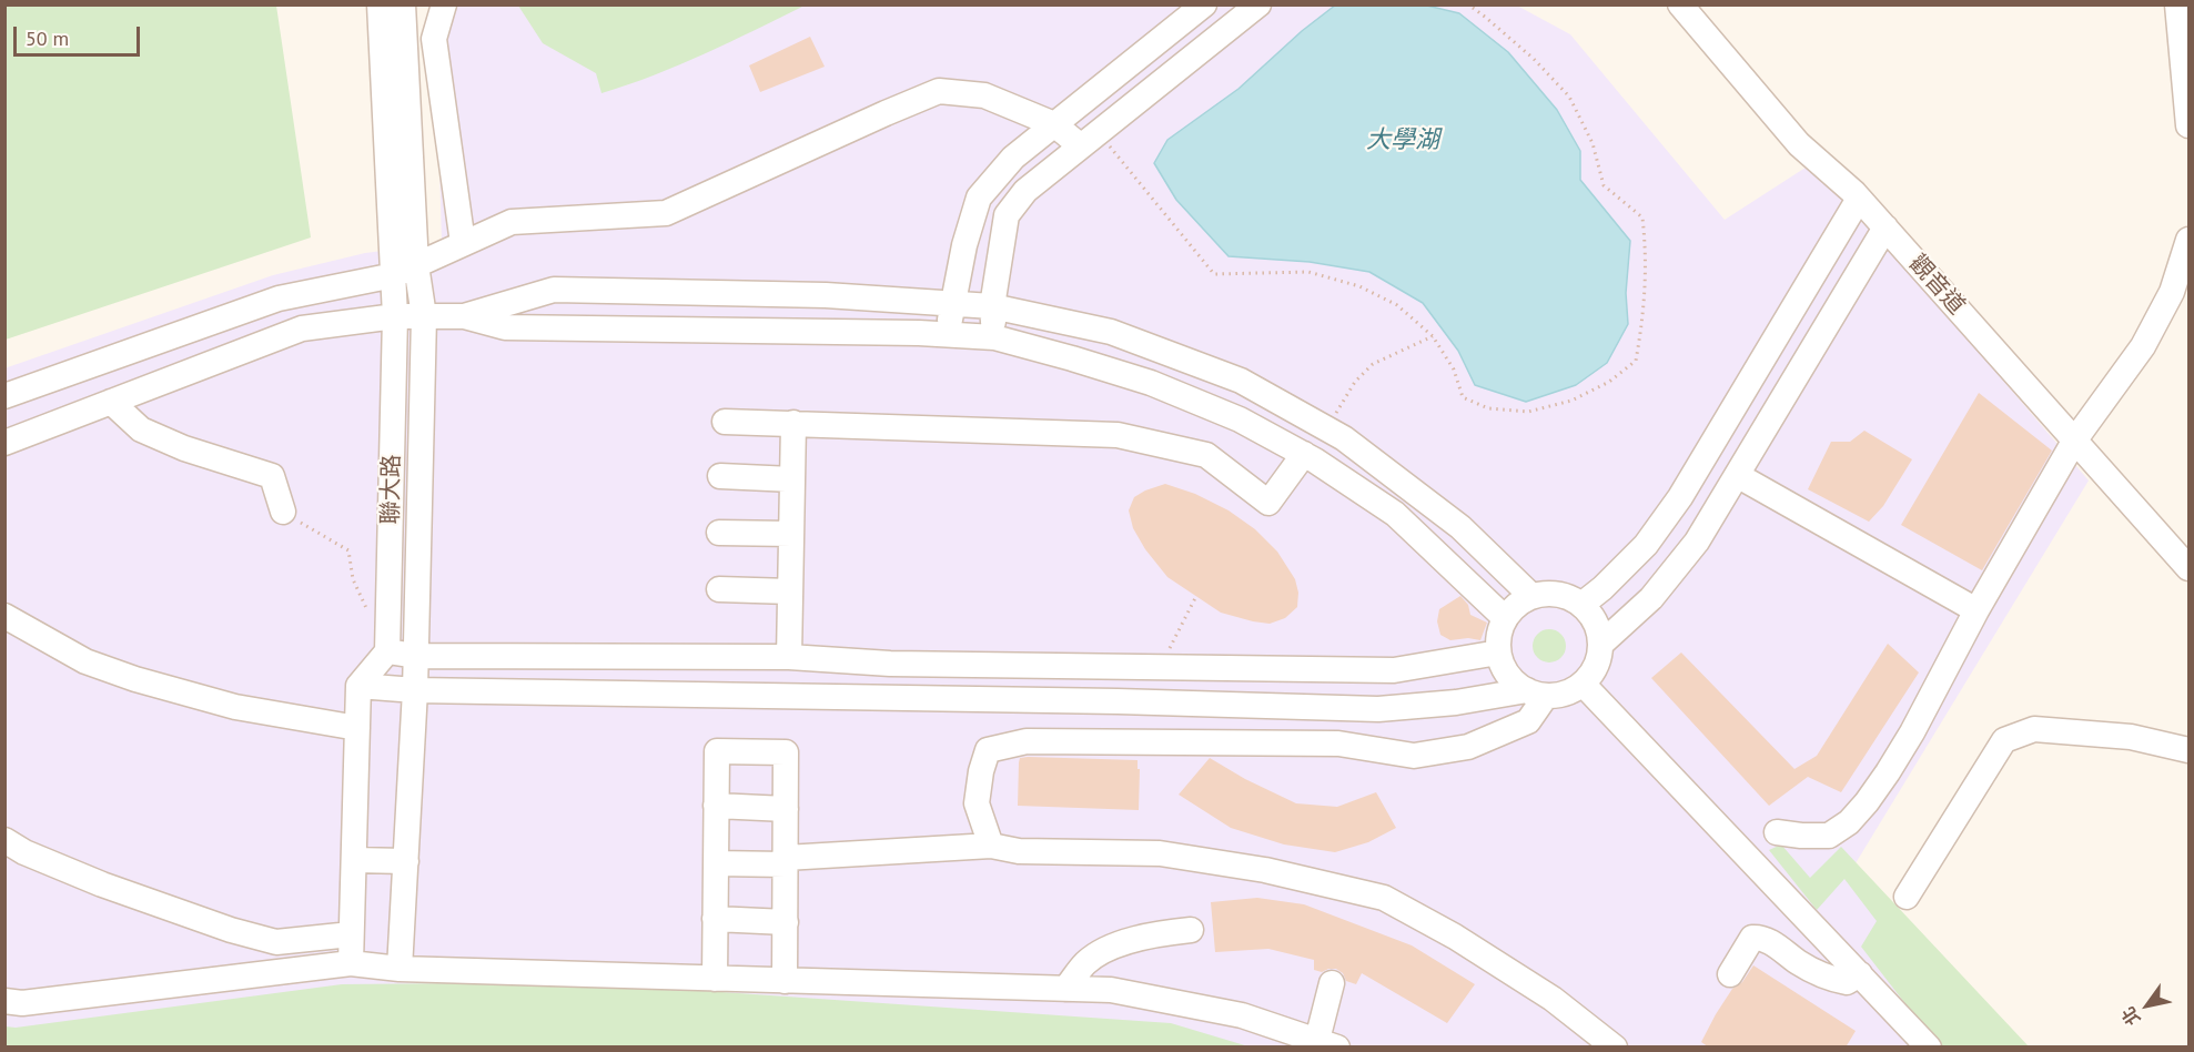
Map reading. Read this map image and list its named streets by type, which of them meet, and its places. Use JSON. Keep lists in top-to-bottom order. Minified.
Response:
{"streets":{"street":["觀音道","聯大路"]},"water":["大學湖"],"scale_bar":"50 m","north":"bottom left"}
